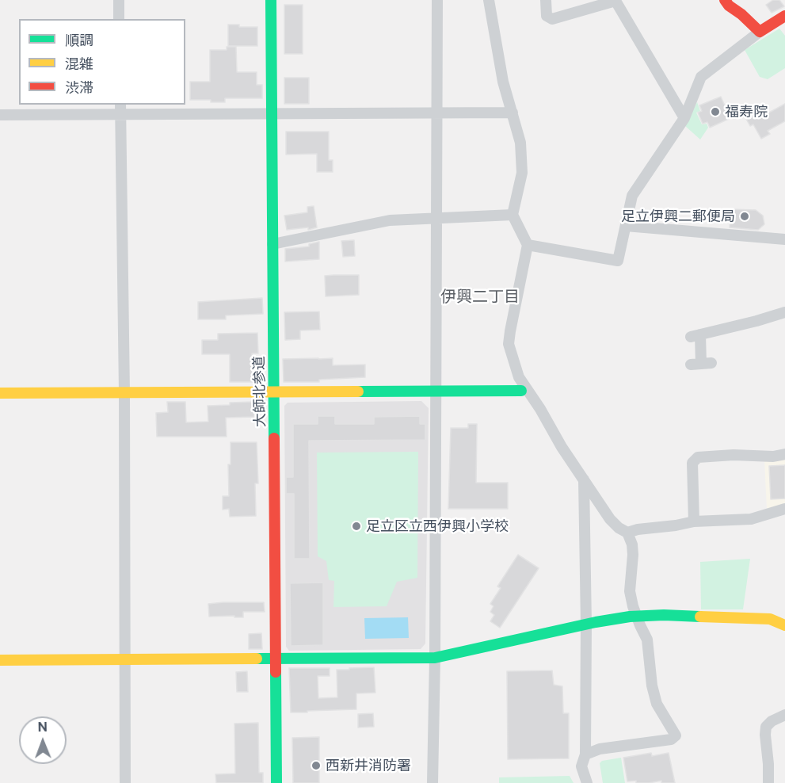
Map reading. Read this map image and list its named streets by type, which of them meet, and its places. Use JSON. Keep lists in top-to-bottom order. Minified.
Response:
{"streets":{"street":["大師北参道"]},"districts":["伊興二丁目"],"places":["福寿院","足立伊興二郵便局","足立区立西伊興小学校","西新井消防署"],"legend":["順調","混雑","渋滞"],"north":"top"}
